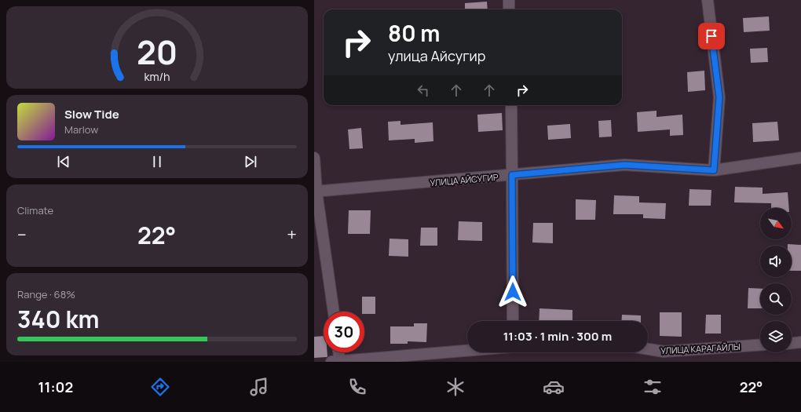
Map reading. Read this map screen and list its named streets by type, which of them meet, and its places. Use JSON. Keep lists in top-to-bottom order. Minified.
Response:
{"streets":{"street":["УЛИЦА АЙСУГИР","УЛИЦА КАРАГАЙЛЫ"]},"north":"bottom right","page":{"turn":["80 m","улица Айсугир"],"song":["Slow Tide","Marlow"],"tile":["Climate",["Range · 68%","340 km"]],"heat":["−","22°","+"],"limit":"30","trip":"11:03 · 1 min · 300 m","tabs":["11:02","22°"],"gauge":["20","km/h"]}}
